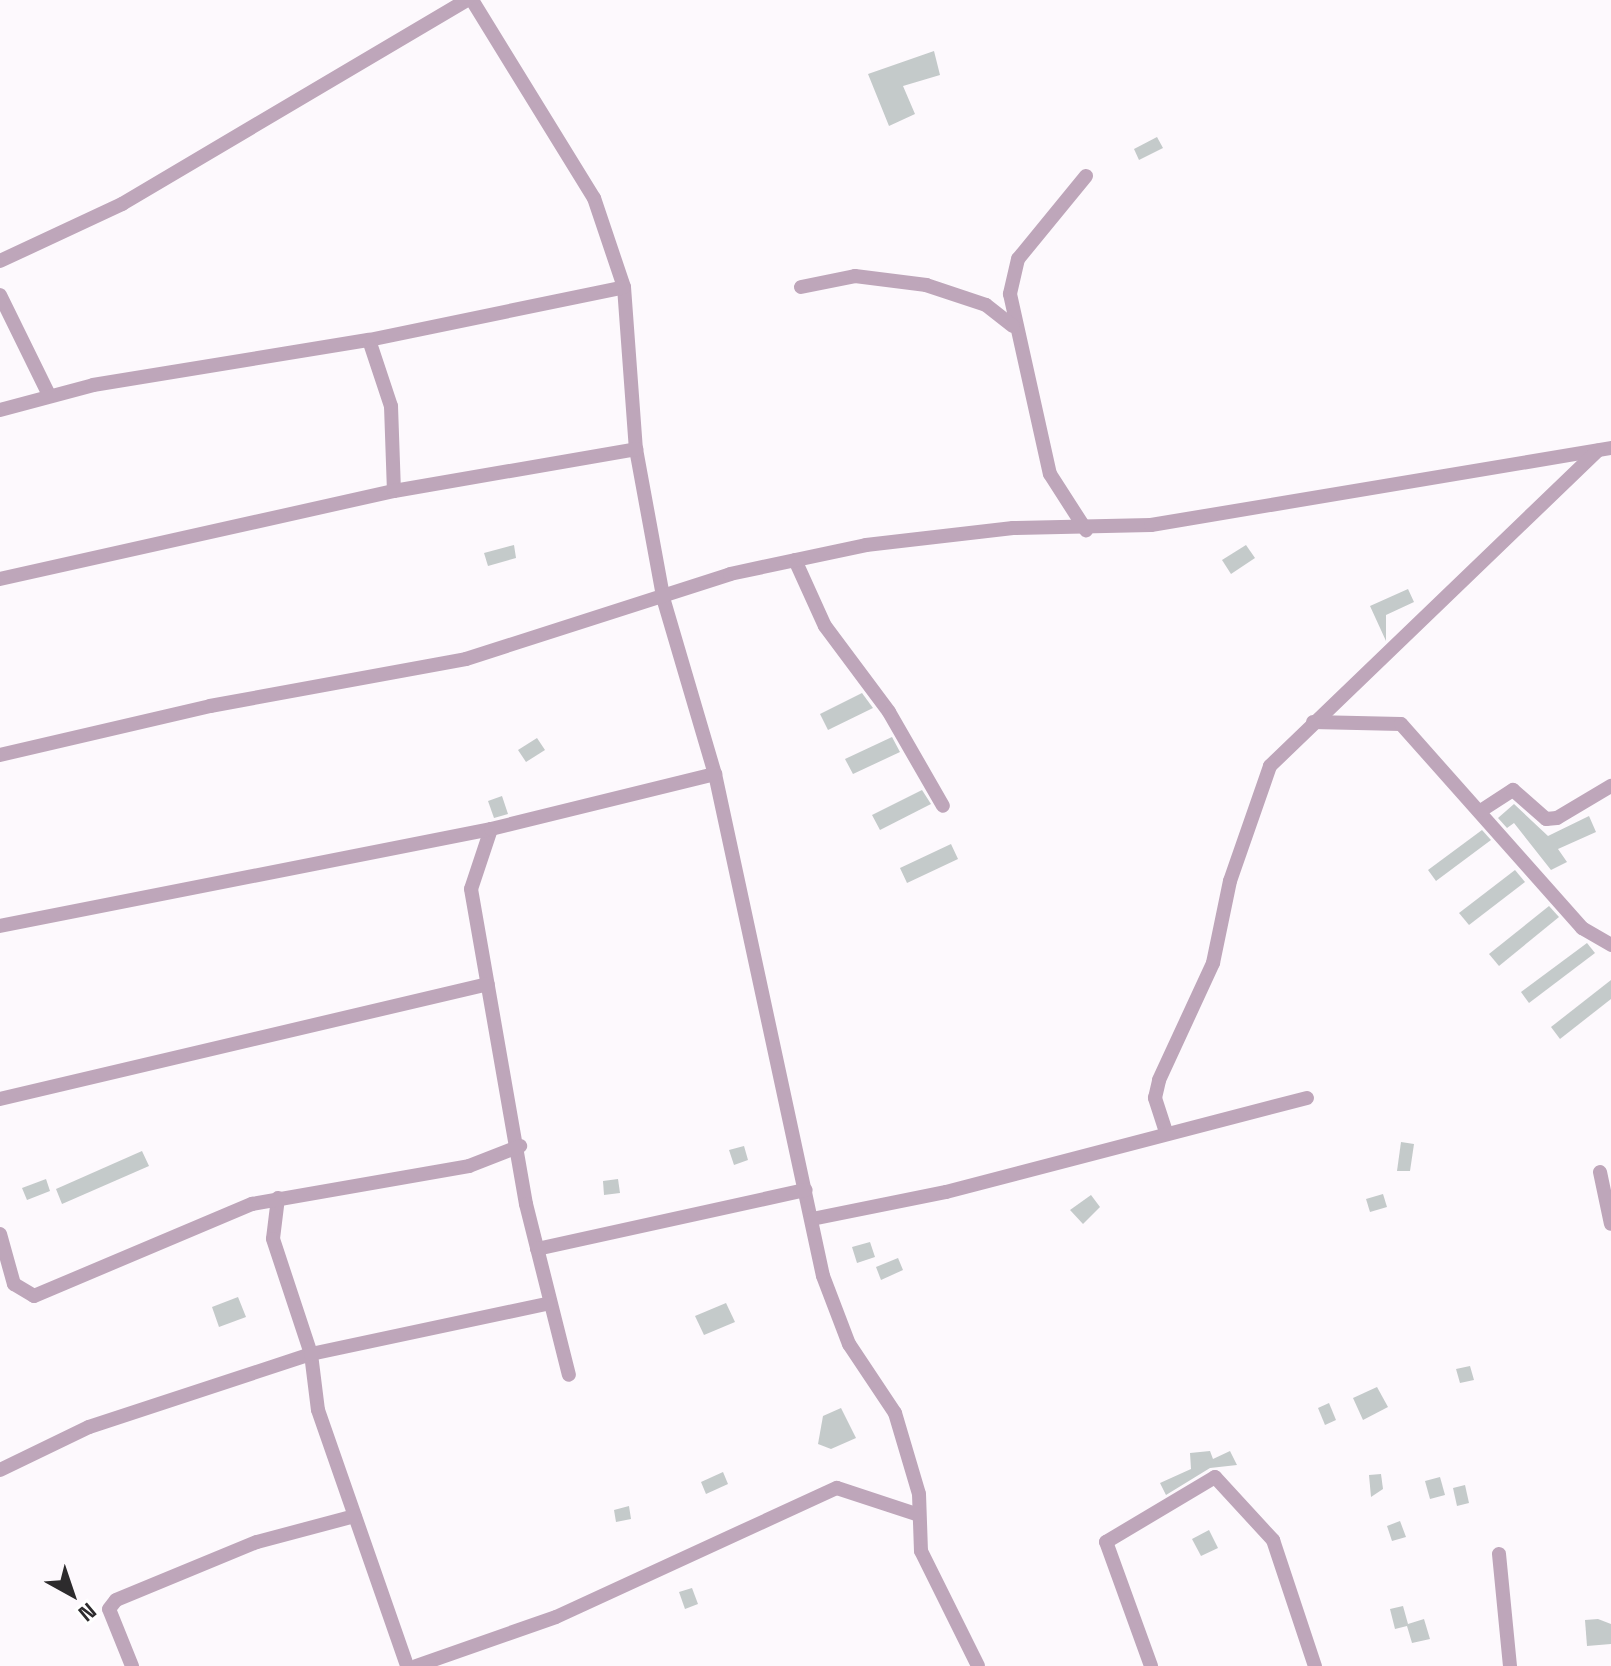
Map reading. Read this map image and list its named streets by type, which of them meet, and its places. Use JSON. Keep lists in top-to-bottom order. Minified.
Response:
{"north":"bottom right"}
